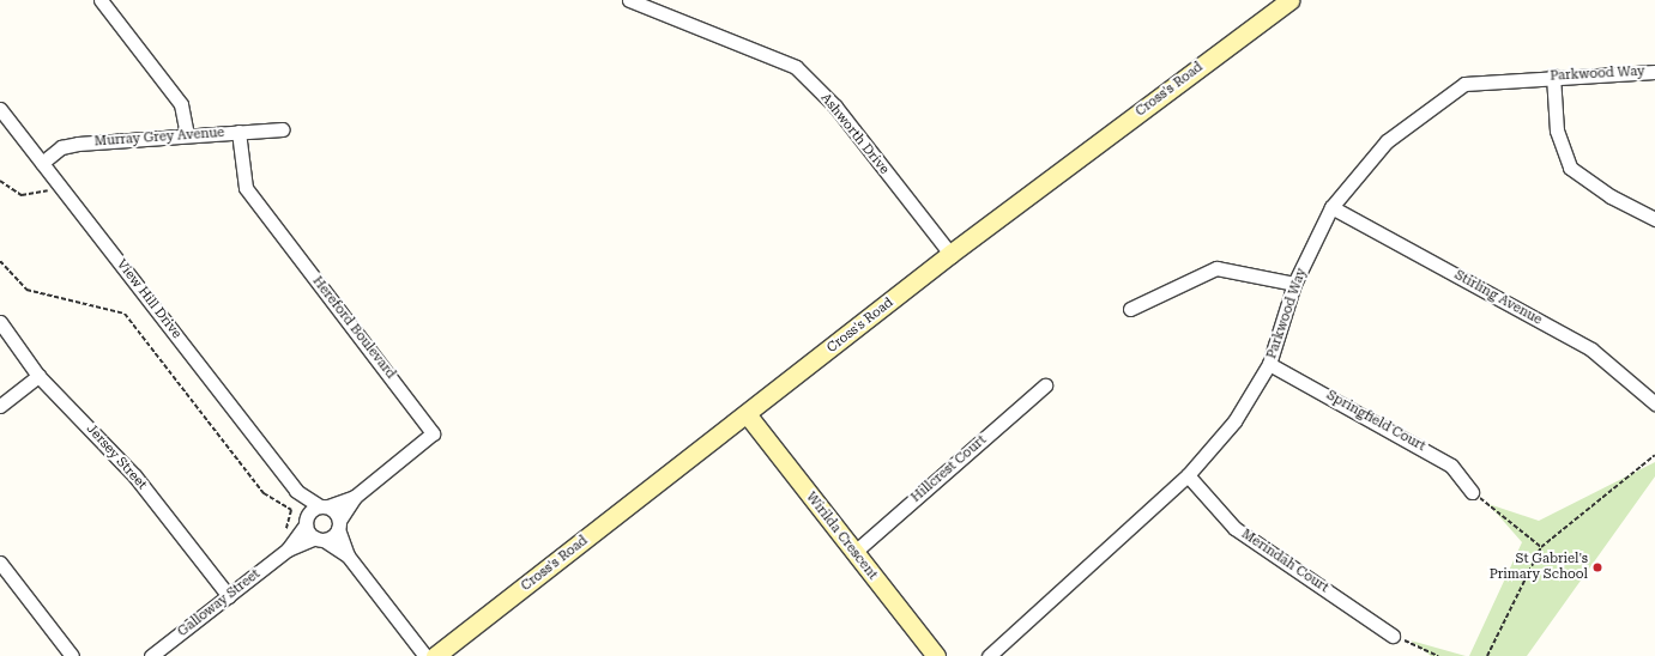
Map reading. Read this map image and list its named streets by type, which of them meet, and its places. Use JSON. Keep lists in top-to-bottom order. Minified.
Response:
{"streets":{"street":["Parkwood Way","Cross's Road","Ashworth Drive","Murray Grey Avenue","Stirling Avenue","View Hill Drive","Hereford Boulevard","Springfield Court","Jersey Street","Hillcrest Court","Wirilda Crescent","Merindah Court","Galloway Street"]},"crossings":[["Parkwood Way","Stirling Avenue"],["Parkwood Way","Springfield Court"],["Parkwood Way","Merindah Court"],["Cross's Road","Ashworth Drive"],["Cross's Road","Wirilda Crescent"],["Murray Grey Avenue","View Hill Drive"],["Murray Grey Avenue","Hereford Boulevard"],["View Hill Drive","Hereford Boulevard"],["View Hill Drive","Galloway Street"],["Hereford Boulevard","Galloway Street"],["Jersey Street","Galloway Street"],["Hillcrest Court","Wirilda Crescent"]],"places":["St Gabriel's Primary School"]}
